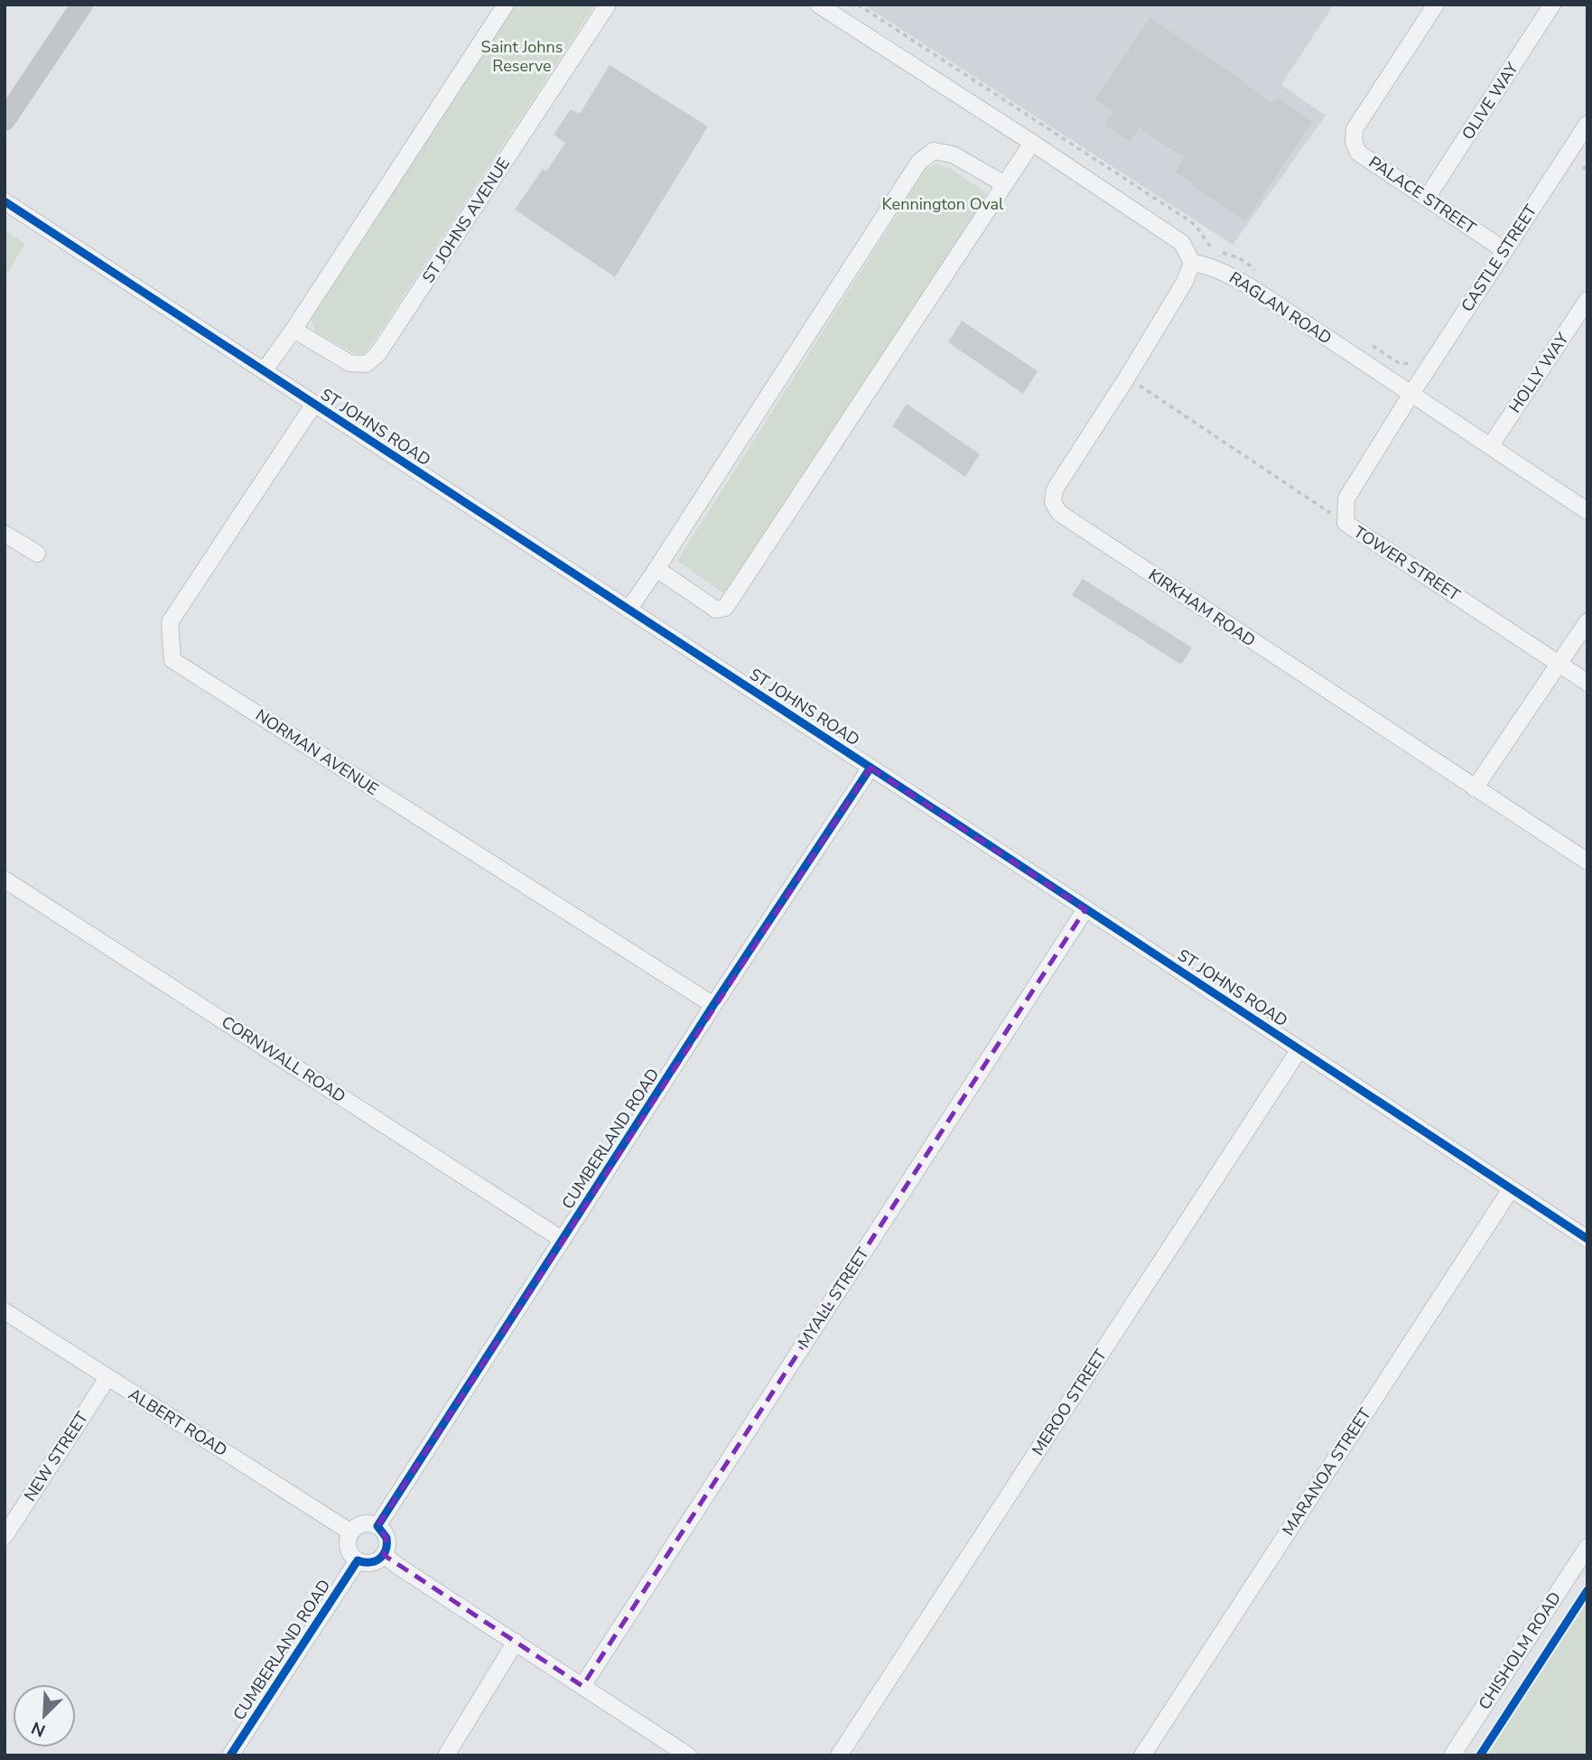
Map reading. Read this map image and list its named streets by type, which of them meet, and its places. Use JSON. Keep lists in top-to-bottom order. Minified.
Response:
{"streets":{"street":["OLIVE WAY","PALACE STREET","ST JOHNS AVENUE","CASTLE STREET","RAGLAN ROAD","HOLLY WAY","ST JOHNS ROAD","TOWER STREET","KIRKHAM ROAD","NORMAN AVENUE","CORNWALL ROAD","CUMBERLAND ROAD","MYALL STREET","MEROO STREET","ALBERT ROAD","NEW STREET","MARANOA STREET","CHISHOLM ROAD"]},"crossings":[["OLIVE WAY","PALACE STREET"],["PALACE STREET","CASTLE STREET"],["CASTLE STREET","RAGLAN ROAD"],["CASTLE STREET","TOWER STREET"],["RAGLAN ROAD","HOLLY WAY"],["RAGLAN ROAD","TOWER STREET"],["RAGLAN ROAD","KIRKHAM ROAD"],["ST JOHNS ROAD","NORMAN AVENUE"],["ST JOHNS ROAD","CUMBERLAND ROAD"],["ST JOHNS ROAD","MYALL STREET"],["ST JOHNS ROAD","MEROO STREET"],["ST JOHNS ROAD","MARANOA STREET"],["NORMAN AVENUE","CUMBERLAND ROAD"],["CORNWALL ROAD","CUMBERLAND ROAD"],["CUMBERLAND ROAD","ALBERT ROAD"],["ALBERT ROAD","NEW STREET"]],"parks":["Saint Johns Reserve","Kennington Oval"],"north":"bottom left"}
